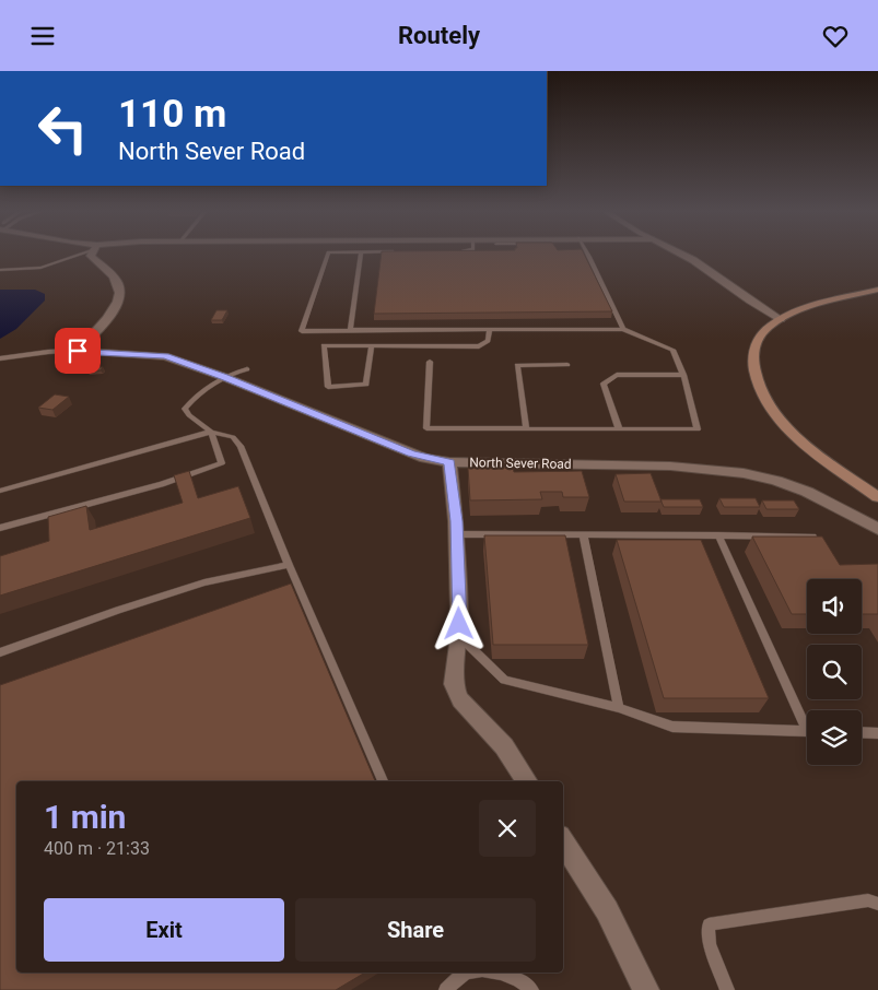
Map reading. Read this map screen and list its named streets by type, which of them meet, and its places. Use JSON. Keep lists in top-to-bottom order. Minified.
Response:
{"streets":{"street":["North Sever Road"]},"page":{"header":"Routely","turn":["110 m","North Sever Road"],"heading":["1 min","400 m · 21:33"],"buttons":["Exit","Share"]}}
